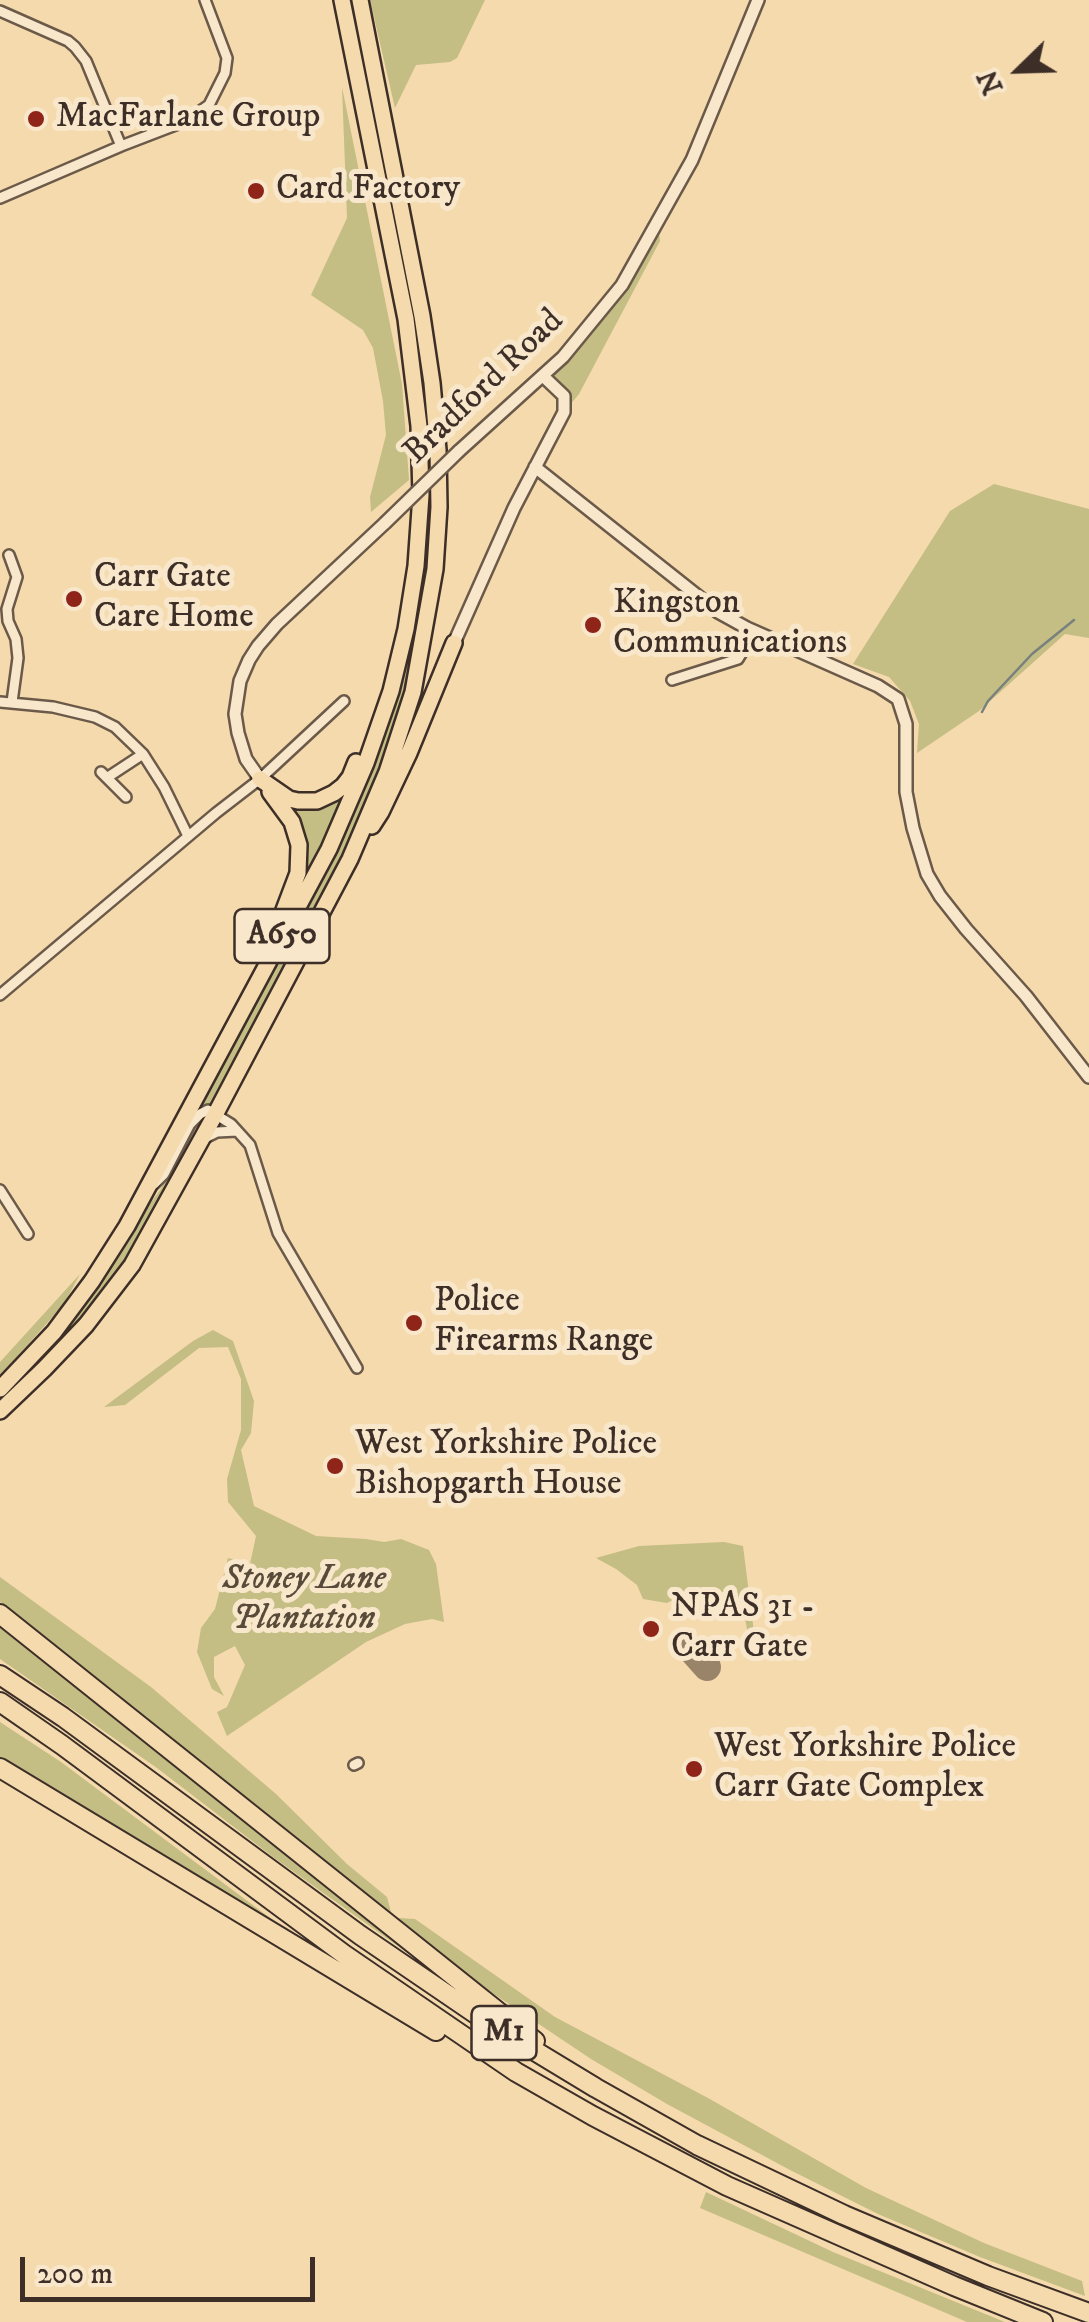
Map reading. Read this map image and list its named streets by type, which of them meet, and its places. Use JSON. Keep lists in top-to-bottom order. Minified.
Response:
{"streets":{"highway":["A650","M1"],"street":["Bradford Road"]},"parks":["Stoney Lane Plantation"],"places":["MacFarlane Group","Card Factory","Carr Gate Care Home","Kingston Communications","Police Firearms Range","West Yorkshire Police Bishopgarth House","NPAS 31 - Carr Gate","West Yorkshire Police Carr Gate Complex"],"scale_bar":"200 m","north":"bottom left"}
